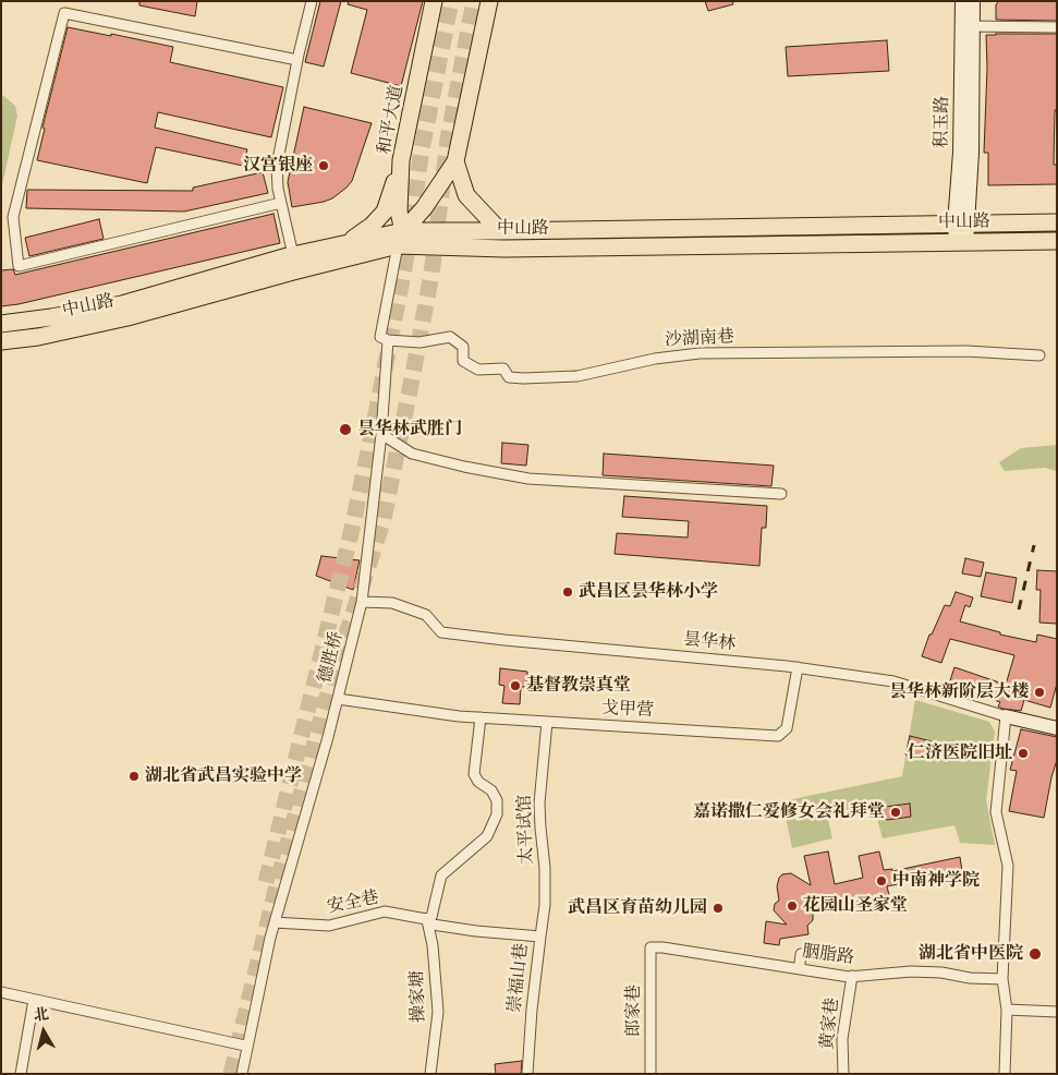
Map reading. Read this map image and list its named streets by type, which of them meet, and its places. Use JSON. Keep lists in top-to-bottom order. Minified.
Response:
{"streets":{"main road":["和平大道","积玉路","中山路","昙华林"],"street":["沙湖南巷","德胜桥","戈甲营","太平试馆","安全巷","胭脂路","崇福山巷","操家塘","郎家巷","黄家巷"]},"crossings":[["和平大道","中山路"],["和平大道","德胜桥"],["积玉路","中山路"],["中山路","德胜桥"],["沙湖南巷","德胜桥"],["昙华林","德胜桥"],["昙华林","戈甲营"],["德胜桥","戈甲营"],["德胜桥","安全巷"],["戈甲营","太平试馆"],["太平试馆","崇福山巷"],["安全巷","崇福山巷"],["安全巷","操家塘"],["胭脂路","郎家巷"],["胭脂路","黄家巷"],["崇福山巷","操家塘"]],"places":["汉宫银座","昙华林武胜门","武昌区昙华林小学","基督教崇真堂","昙华林新阶层大楼","仁济医院旧址","湖北省武昌实验中学","嘉诺撒仁爱修女会礼拜堂","中南神学院","花园山圣家堂","武昌区育苗幼儿园","湖北省中医院"],"north":"top"}
